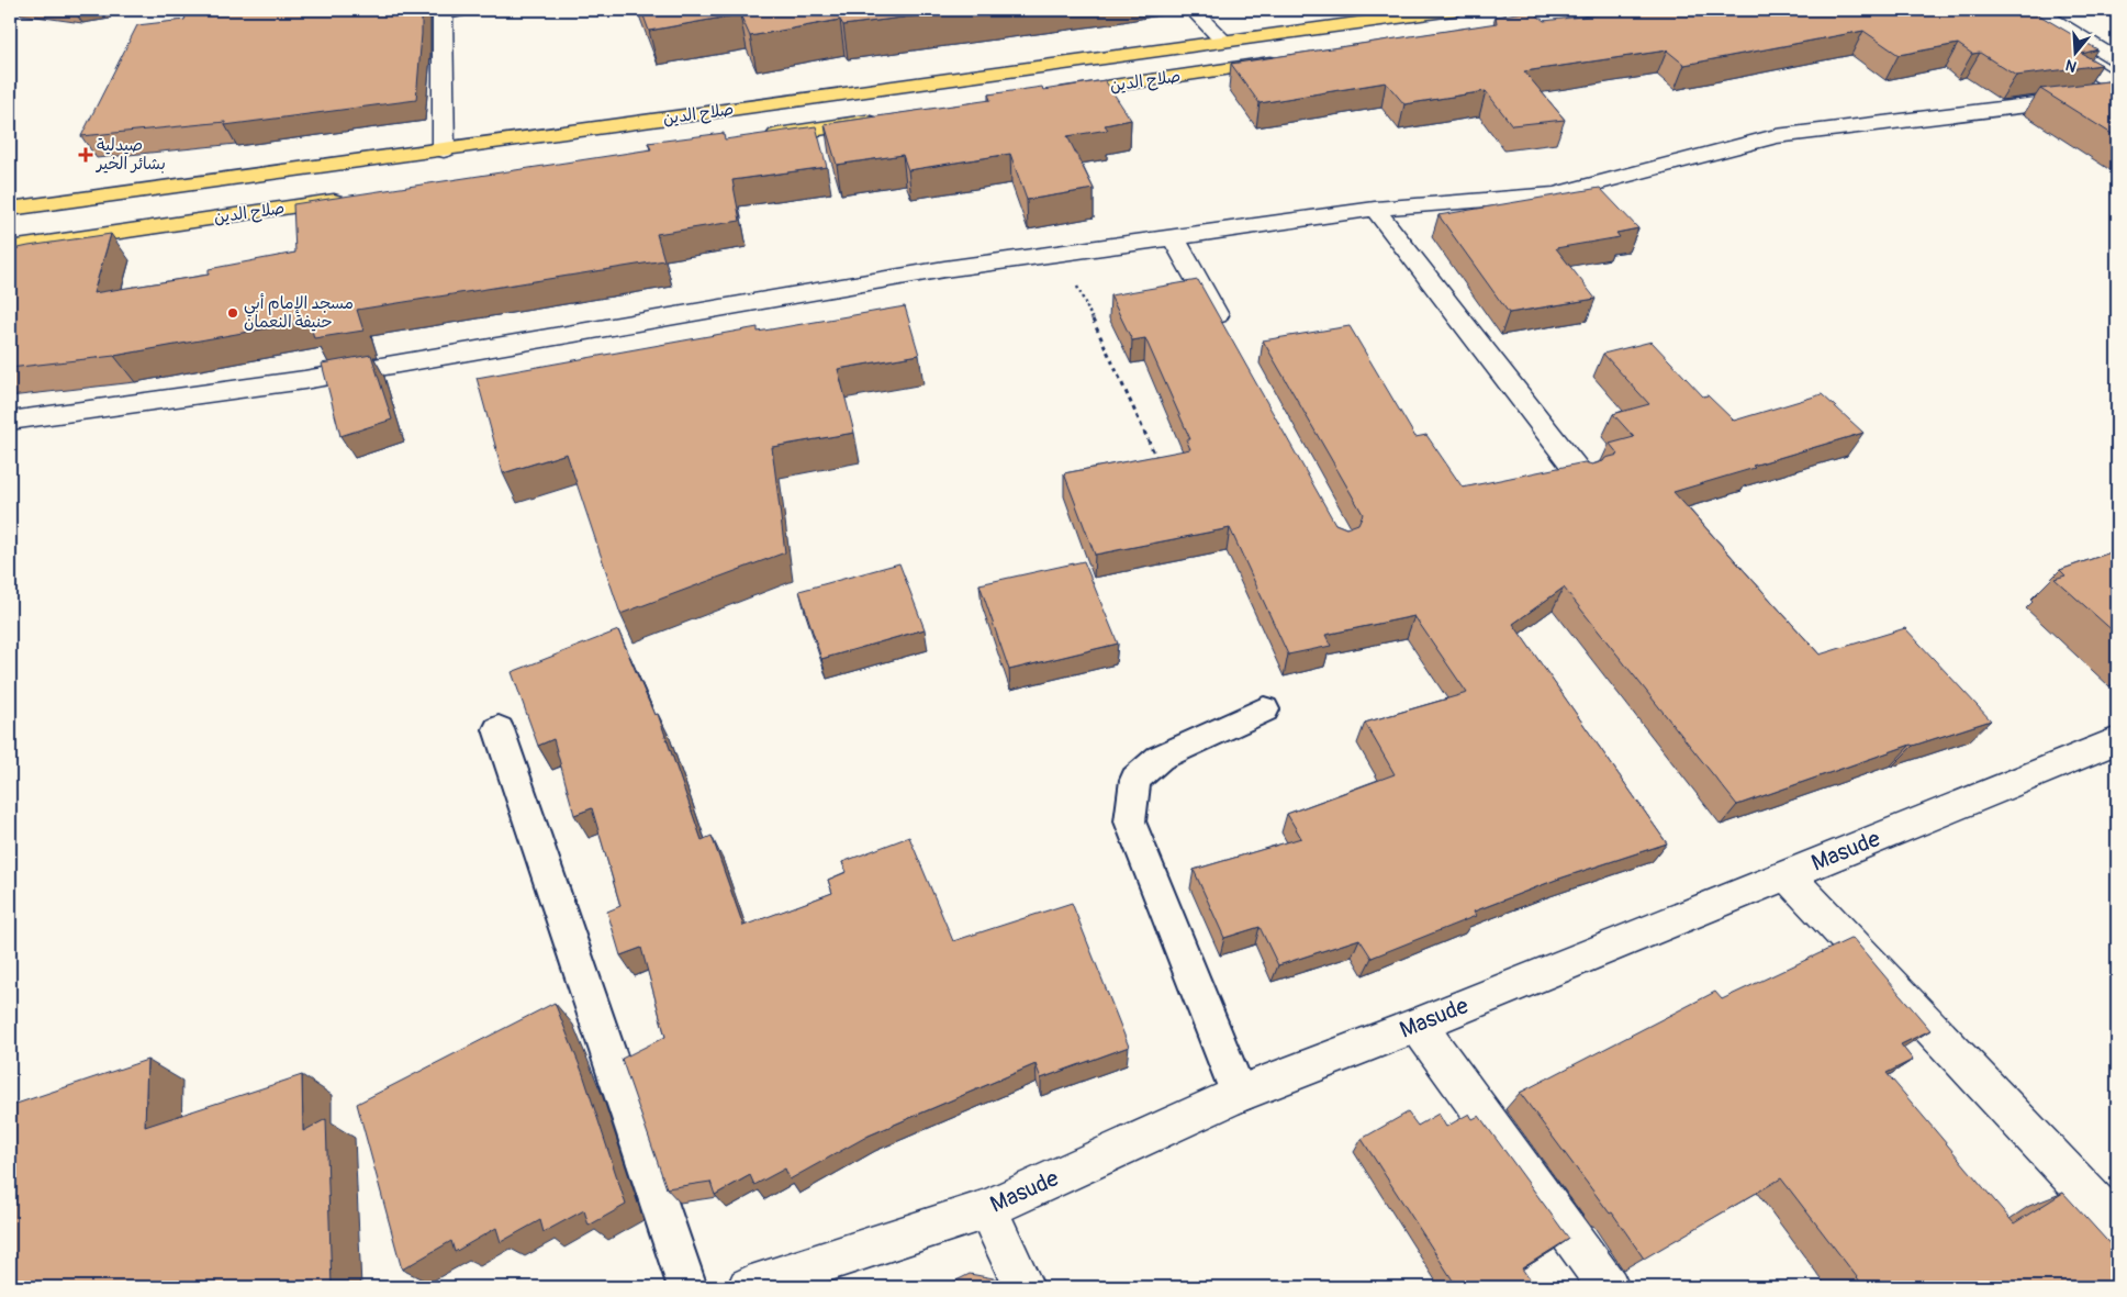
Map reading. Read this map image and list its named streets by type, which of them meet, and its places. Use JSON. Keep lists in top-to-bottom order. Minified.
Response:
{"streets":{"highway":["صلاح الدين"],"street":["Masude"]},"places":{"health":["صيدلية بشائر الخير"],"other":["مسجد الإمام أبي حنيفة النعمان"]},"north":"bottom"}
